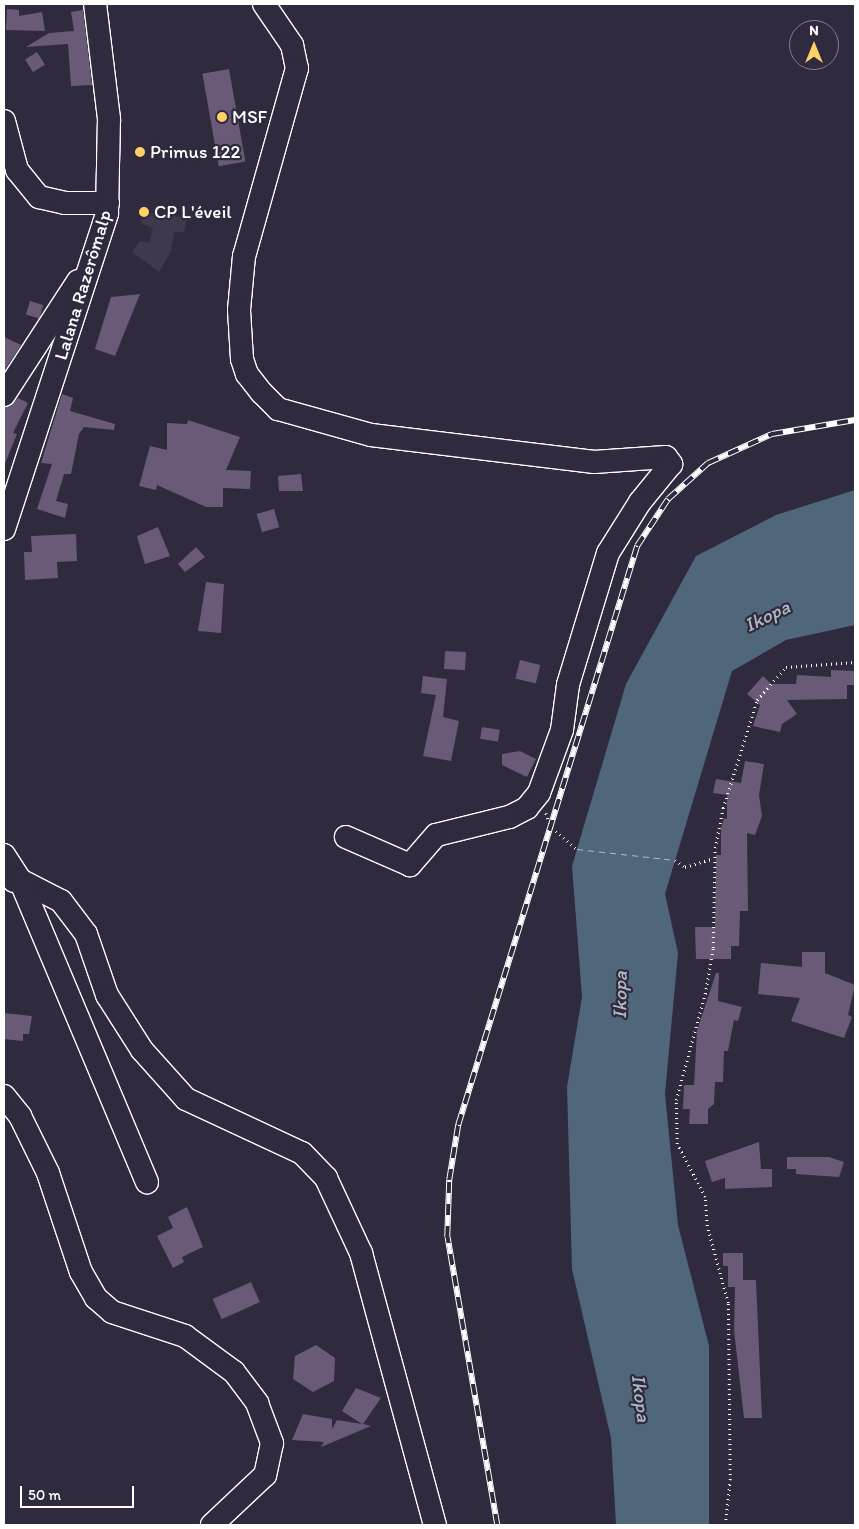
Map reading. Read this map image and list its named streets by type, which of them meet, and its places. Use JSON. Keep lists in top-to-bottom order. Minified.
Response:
{"streets":{"street":["Lalana Razerômalp"]},"water":["Ikopa"],"places":["MSF","Primus 122","CP L'éveil"],"scale_bar":"50 m","north":"top"}
